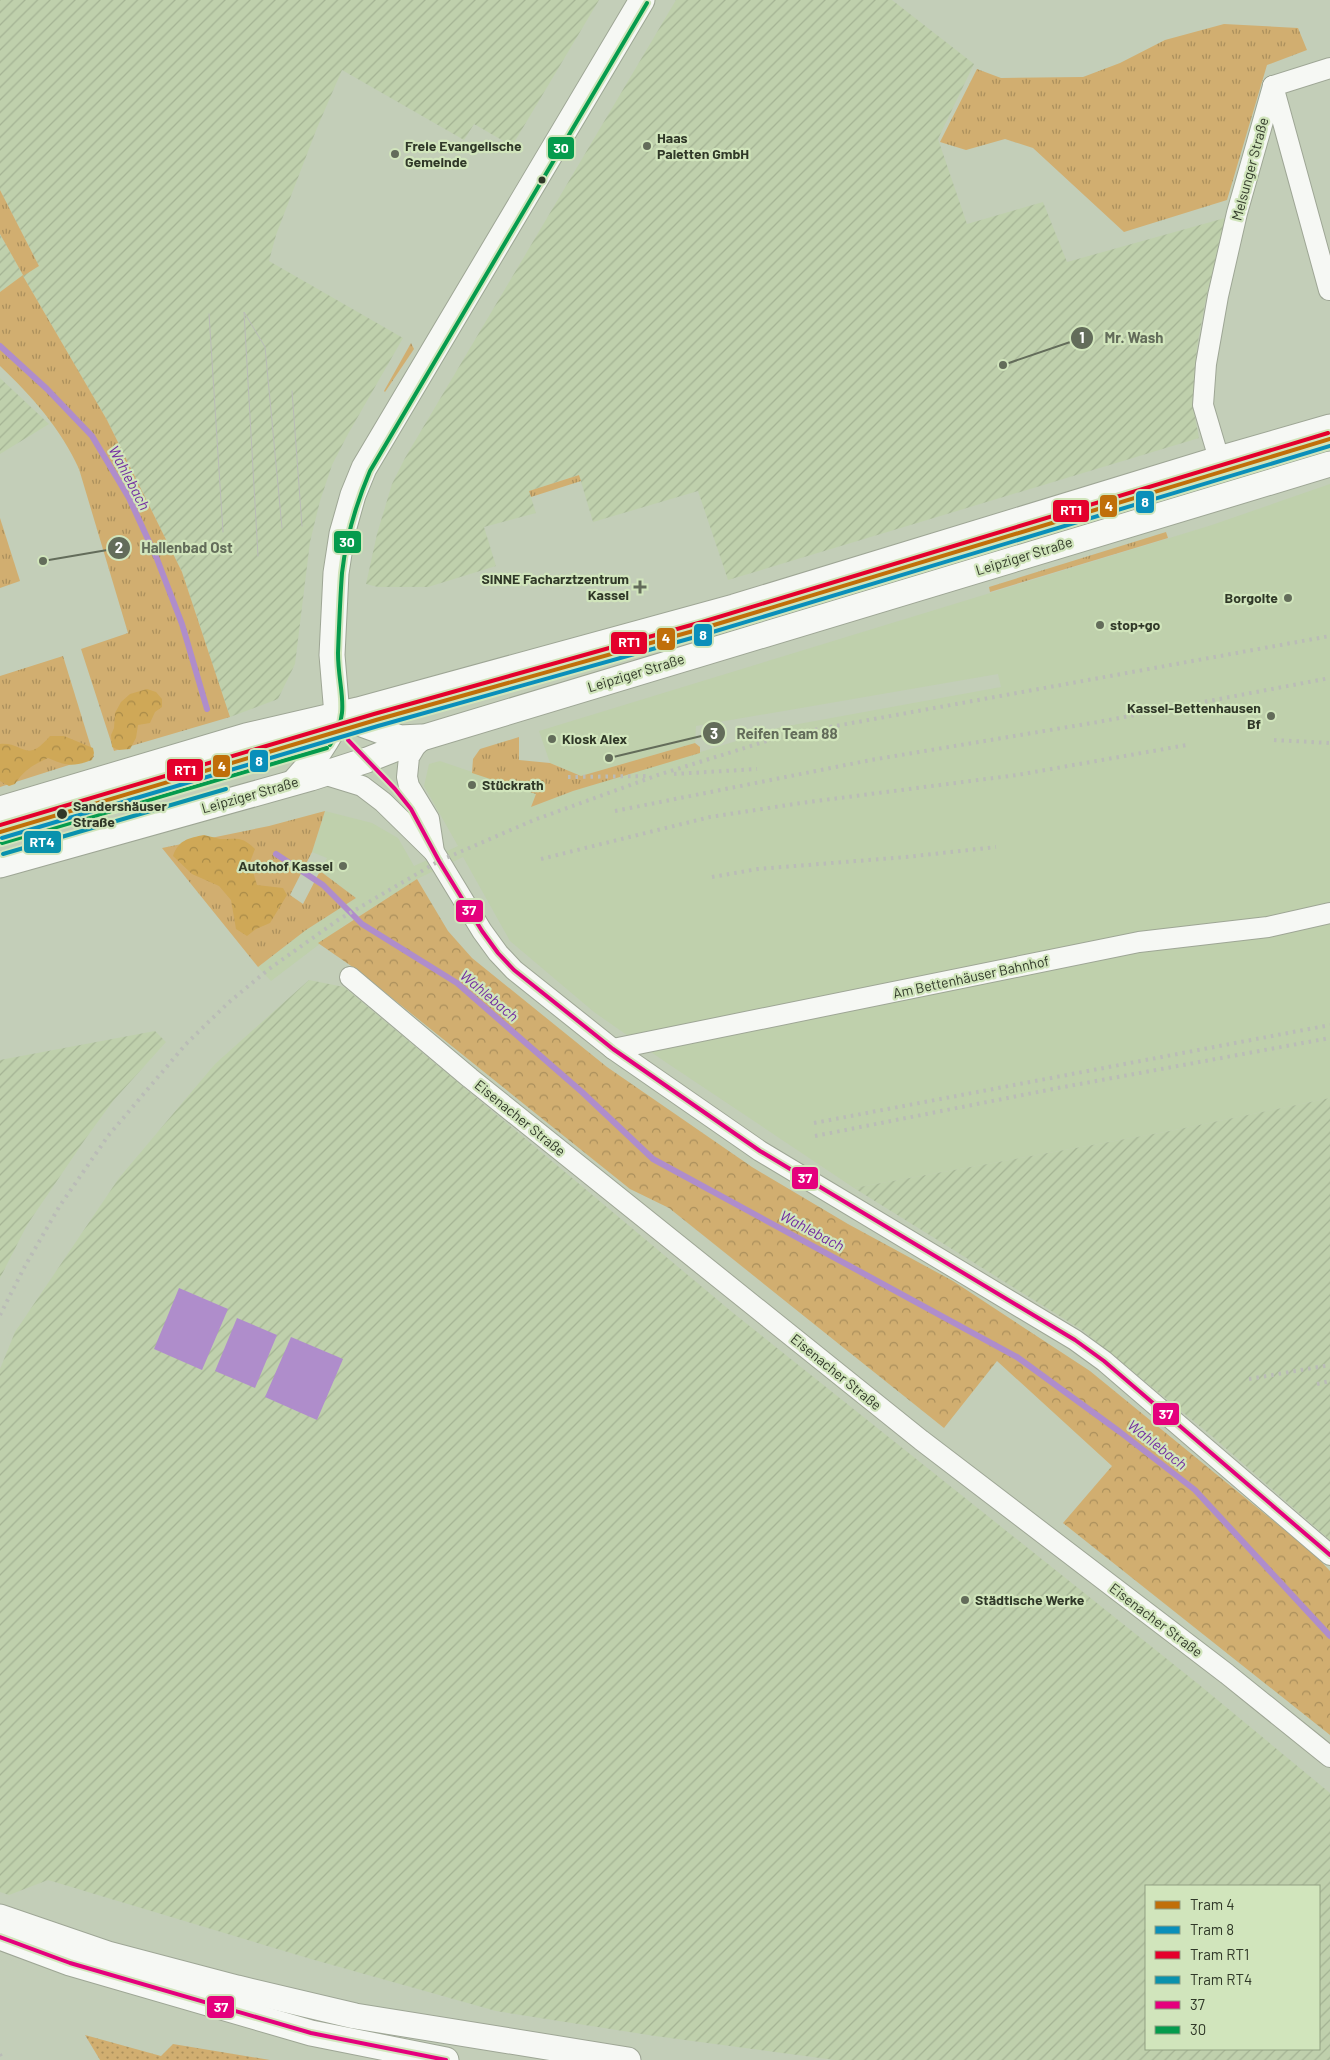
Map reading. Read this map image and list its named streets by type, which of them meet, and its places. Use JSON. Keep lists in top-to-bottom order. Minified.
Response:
{"streets":{"main road":["Leipziger Straße"],"street":["Melsunger Straße","Am Bettenhäuser Bahnhof","Eisenacher Straße"]},"water":["Wahlebach"],"places":{"other":["Haas Paletten GmbH","Freie Evangelische Gemeinde","Mr. Wash","Hallenbad Ost","Borgolte","stop+go","Kassel-Bettenhausen Bf","Kiosk Alex","Reifen Team 88","Stückrath","Sandershäuser Straße","Autohof Kassel","Städtische Werke"],"health":["SINNE Facharztzentrum Kassel"]},"lines":["transit line 30","tram line RT1","tram line 4","tram line 8","transit line 37","tram line RT4"],"legend":["Tram 4","Tram 8","Tram RT1","Tram RT4","37","30"]}
